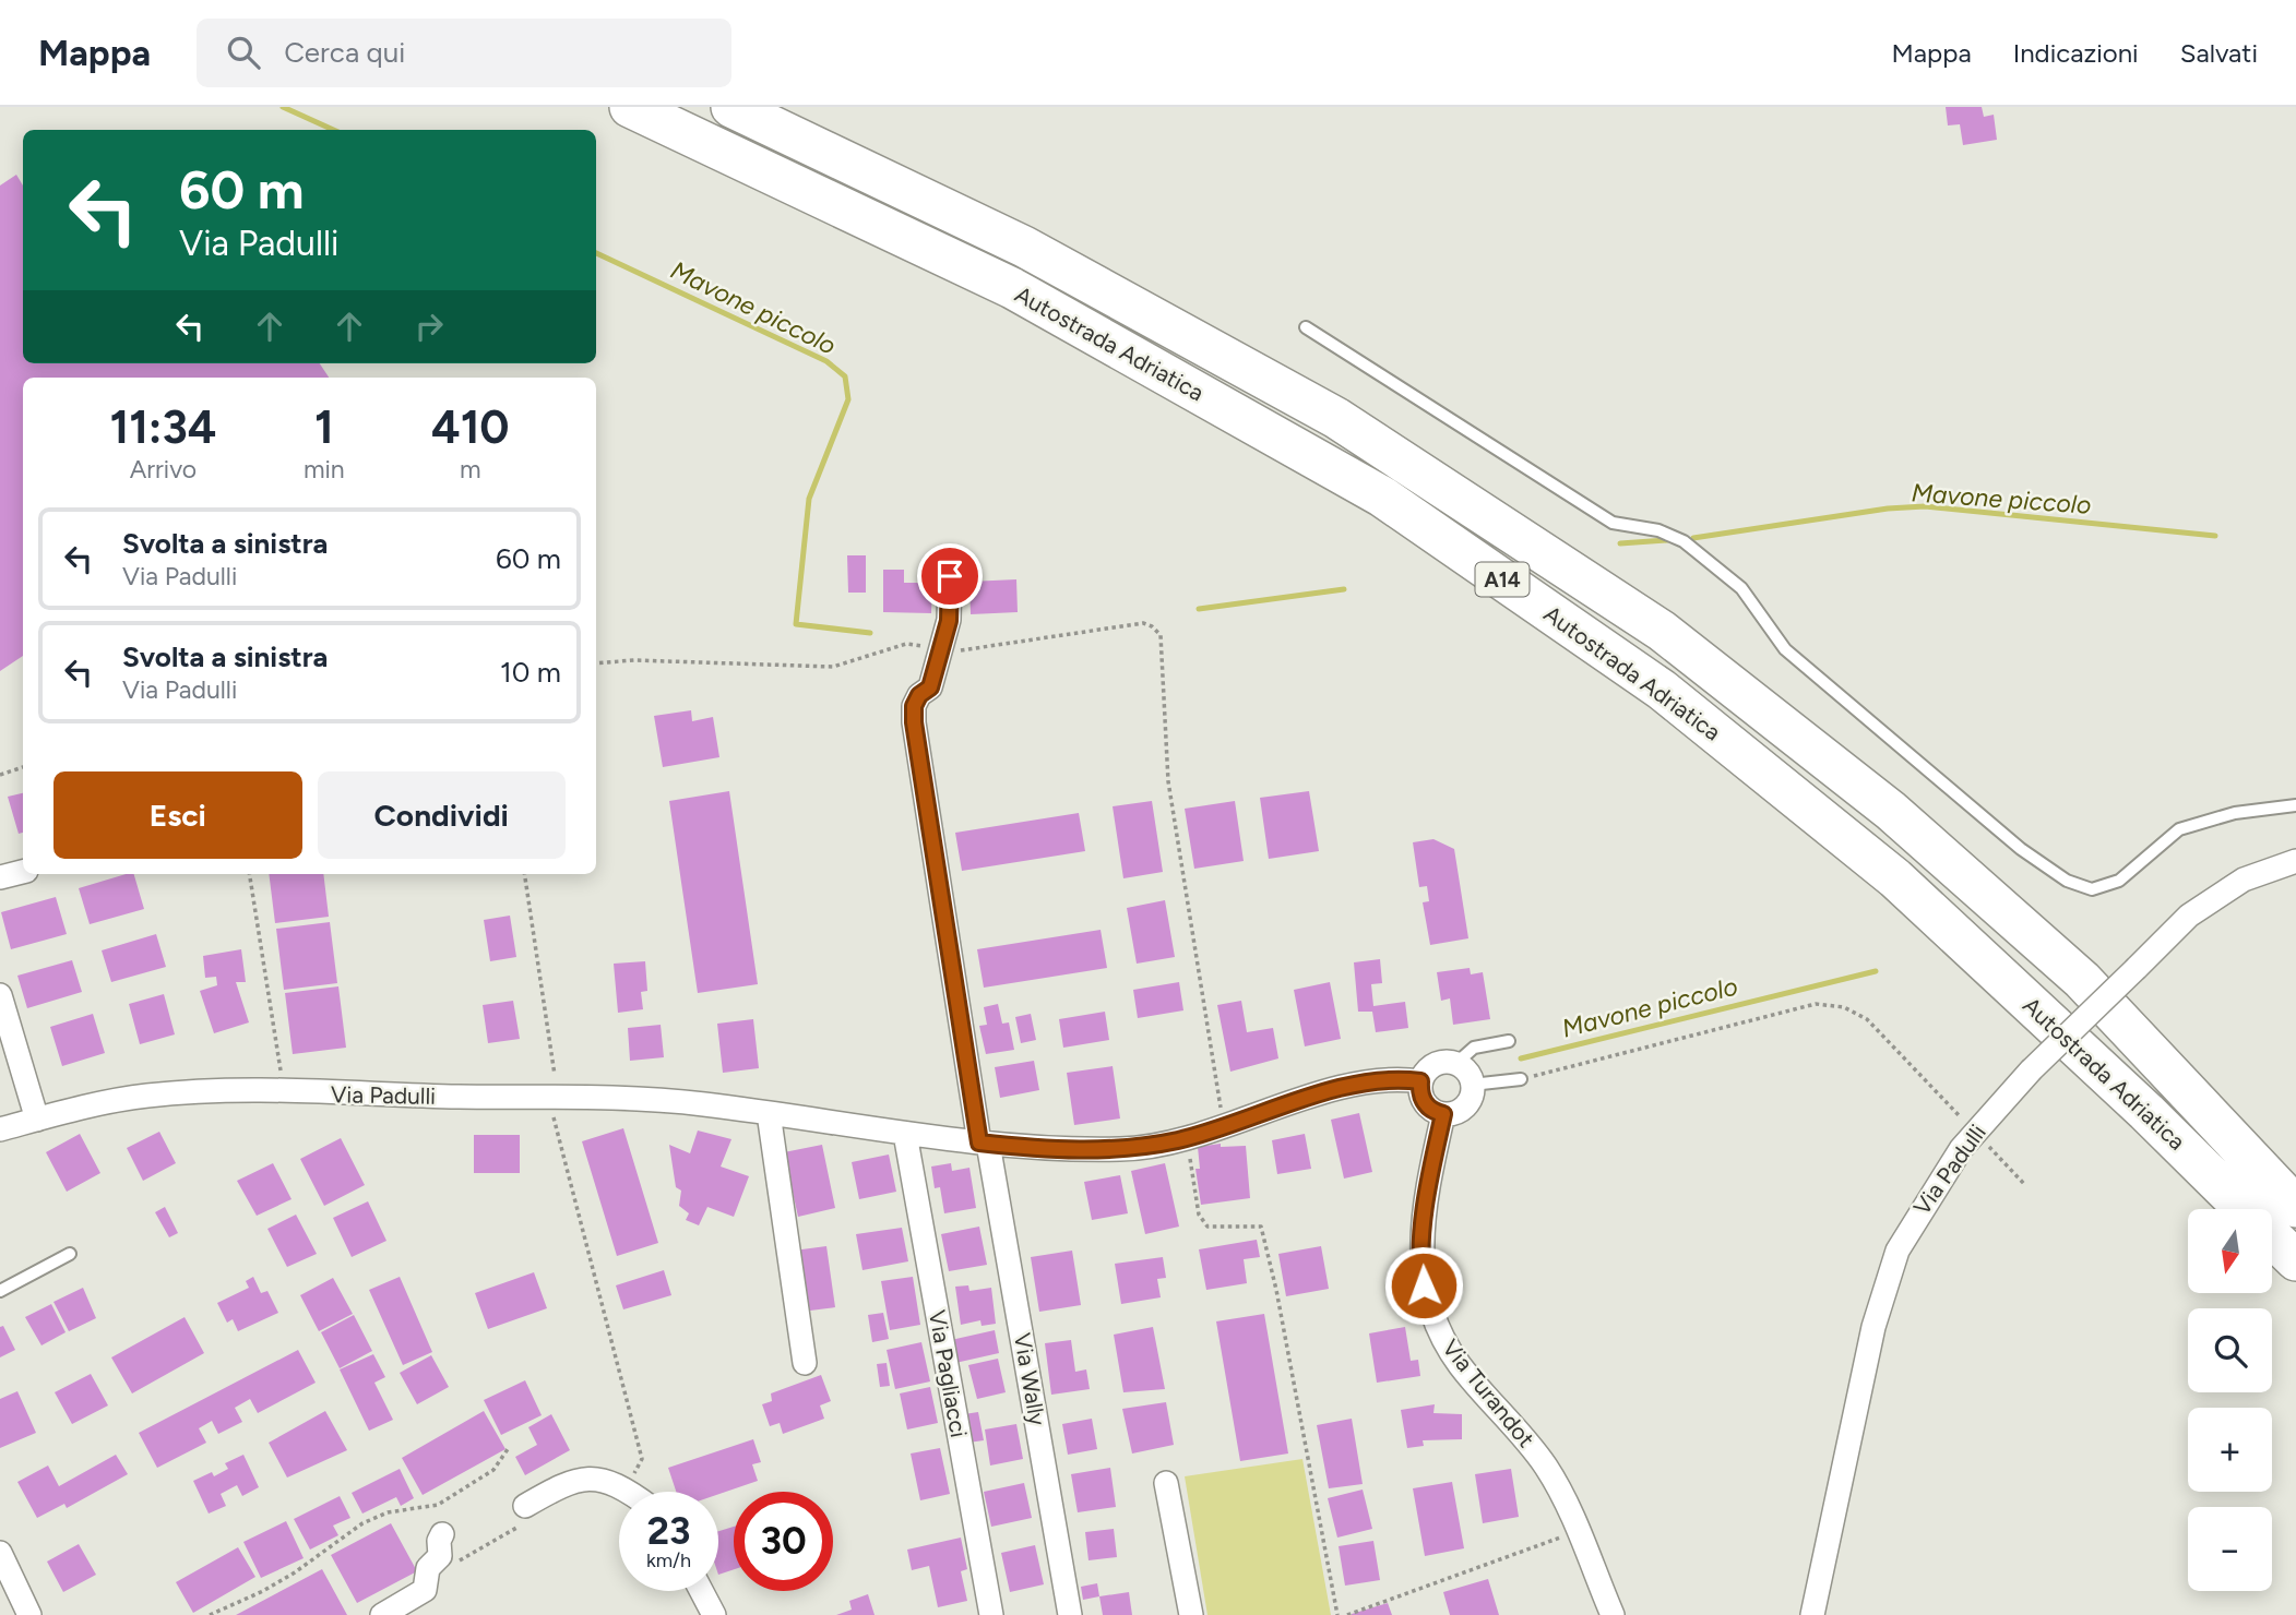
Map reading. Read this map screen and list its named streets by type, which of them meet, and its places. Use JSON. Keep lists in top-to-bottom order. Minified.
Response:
{"streets":{"highway":["Autostrada Adriatica","A14"],"street":["Via Padulli","Via Pagliacci","Via Wally","Via Turandot"]},"crossings":[["Via Padulli","Via Pagliacci"],["Via Padulli","Via Wally"],["Via Padulli","Via Turandot"]],"water":["Mavone piccolo"],"north":"bottom","page":{"header":"Mappa","search":"Cerca qui","nav":["Mappa","Indicazioni","Salvati"],"turn":["60 m","Via Padulli"],"eta":["11:34","Arrivo","1","min","410","m"],"list":[{"name":"Svolta a sinistra","note":"Via Padulli","value":"60 m"},{"name":"Svolta a sinistra","note":"Via Padulli","value":"10 m"}],"buttons":["Esci","Condividi"],"map_buttons":["+","−"],"speed":"23 km/h","limit":"30"}}
